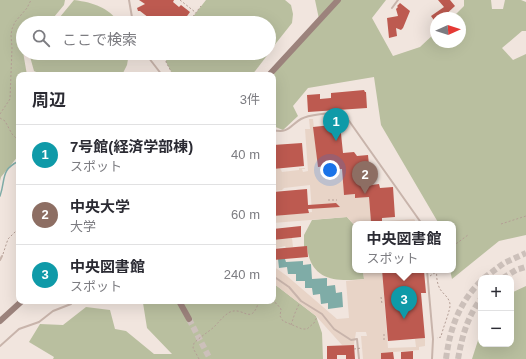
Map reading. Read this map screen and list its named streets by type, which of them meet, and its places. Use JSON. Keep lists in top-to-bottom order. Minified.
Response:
{"north":"right","page":{"search":"ここで検索","heading":["周辺","3件"],"pins":["1","2","3"],"list":[{"mark":"1","name":"7号館(経済学部棟)","note":"スポット","value":"40 m"},{"mark":"2","name":"中央大学","note":"大学","value":"60 m"},{"mark":"3","name":"中央図書館","note":"スポット","value":"240 m"}],"popup":["中央図書館","スポット"],"map_buttons":["+","−"]}}
